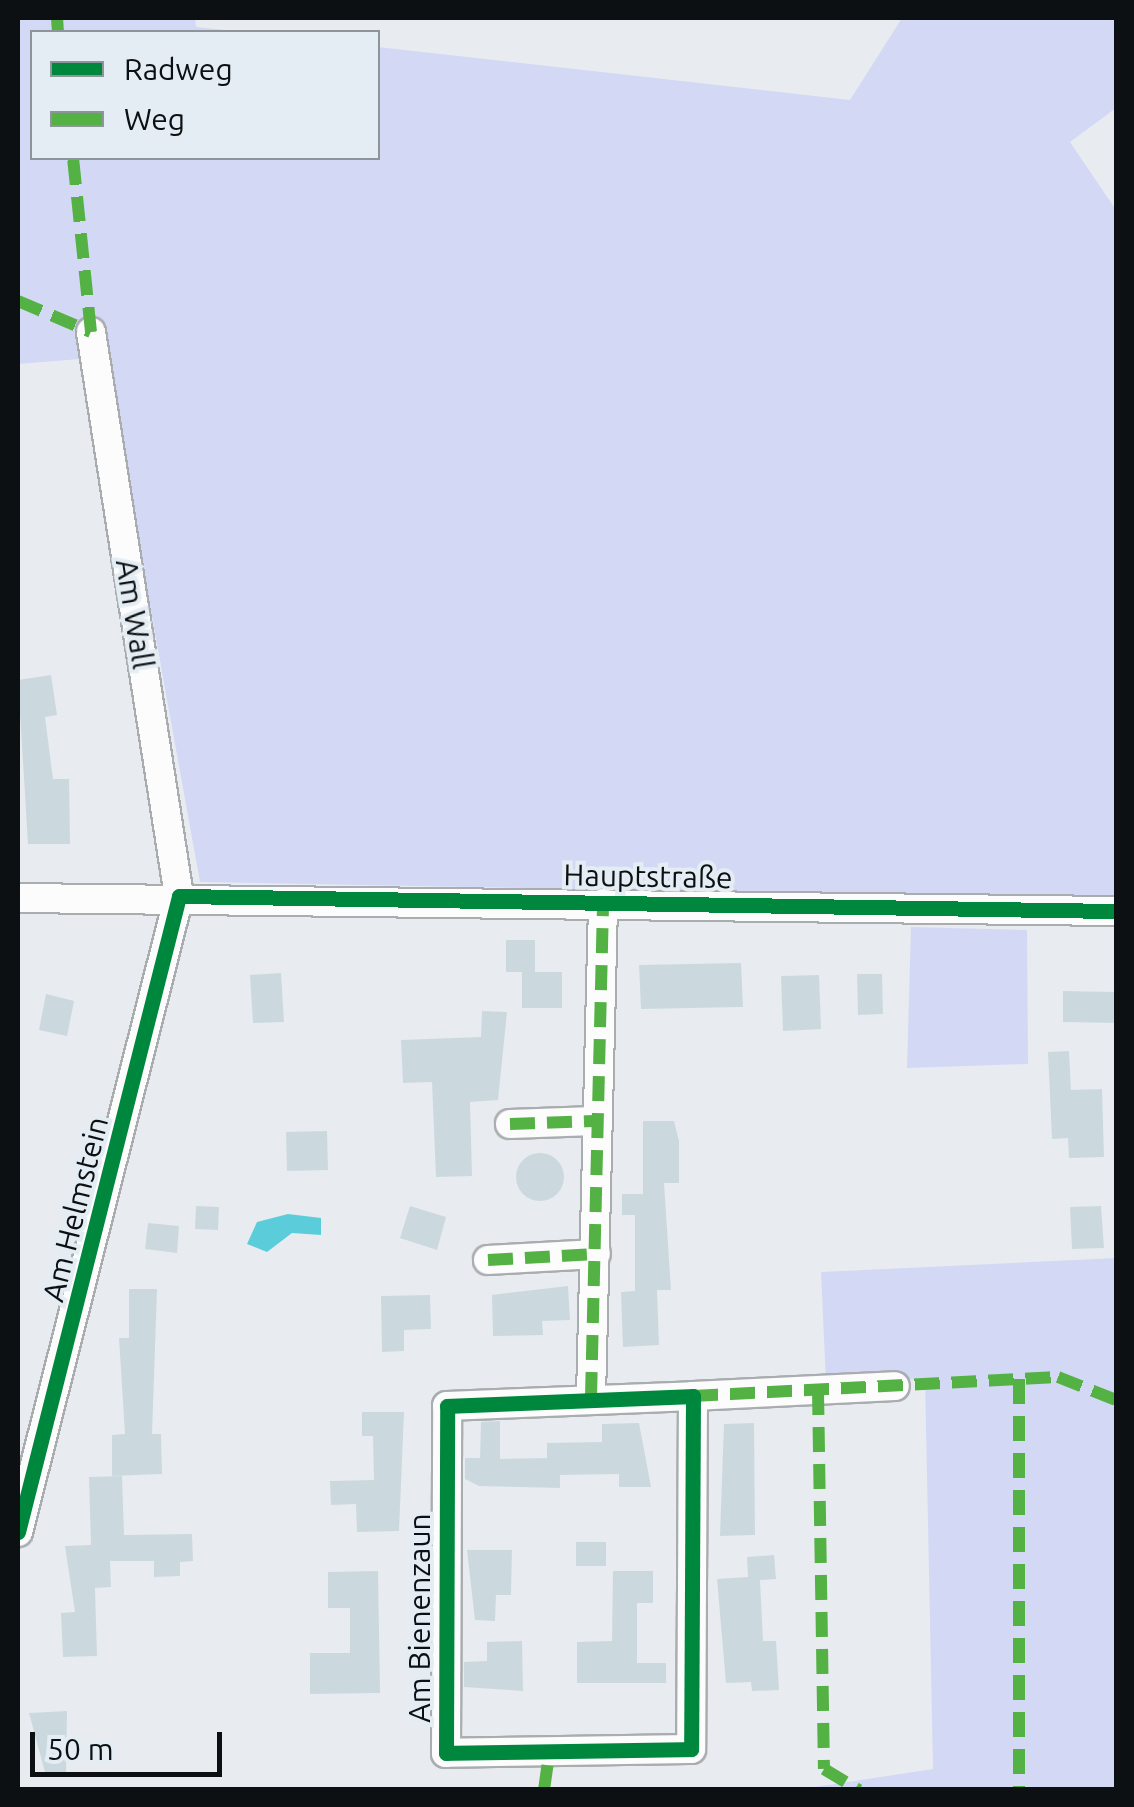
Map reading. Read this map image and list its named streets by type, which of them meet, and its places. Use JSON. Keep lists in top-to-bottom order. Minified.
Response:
{"streets":{"street":["Am Wall","Hauptstraße","Am Helmstein","Am Bienenzaun"]},"crossings":[["Am Wall","Hauptstraße"],["Am Wall","Am Helmstein"],["Hauptstraße","Am Helmstein"]],"legend":["Radweg","Weg"],"scale_bar":"50 m"}
